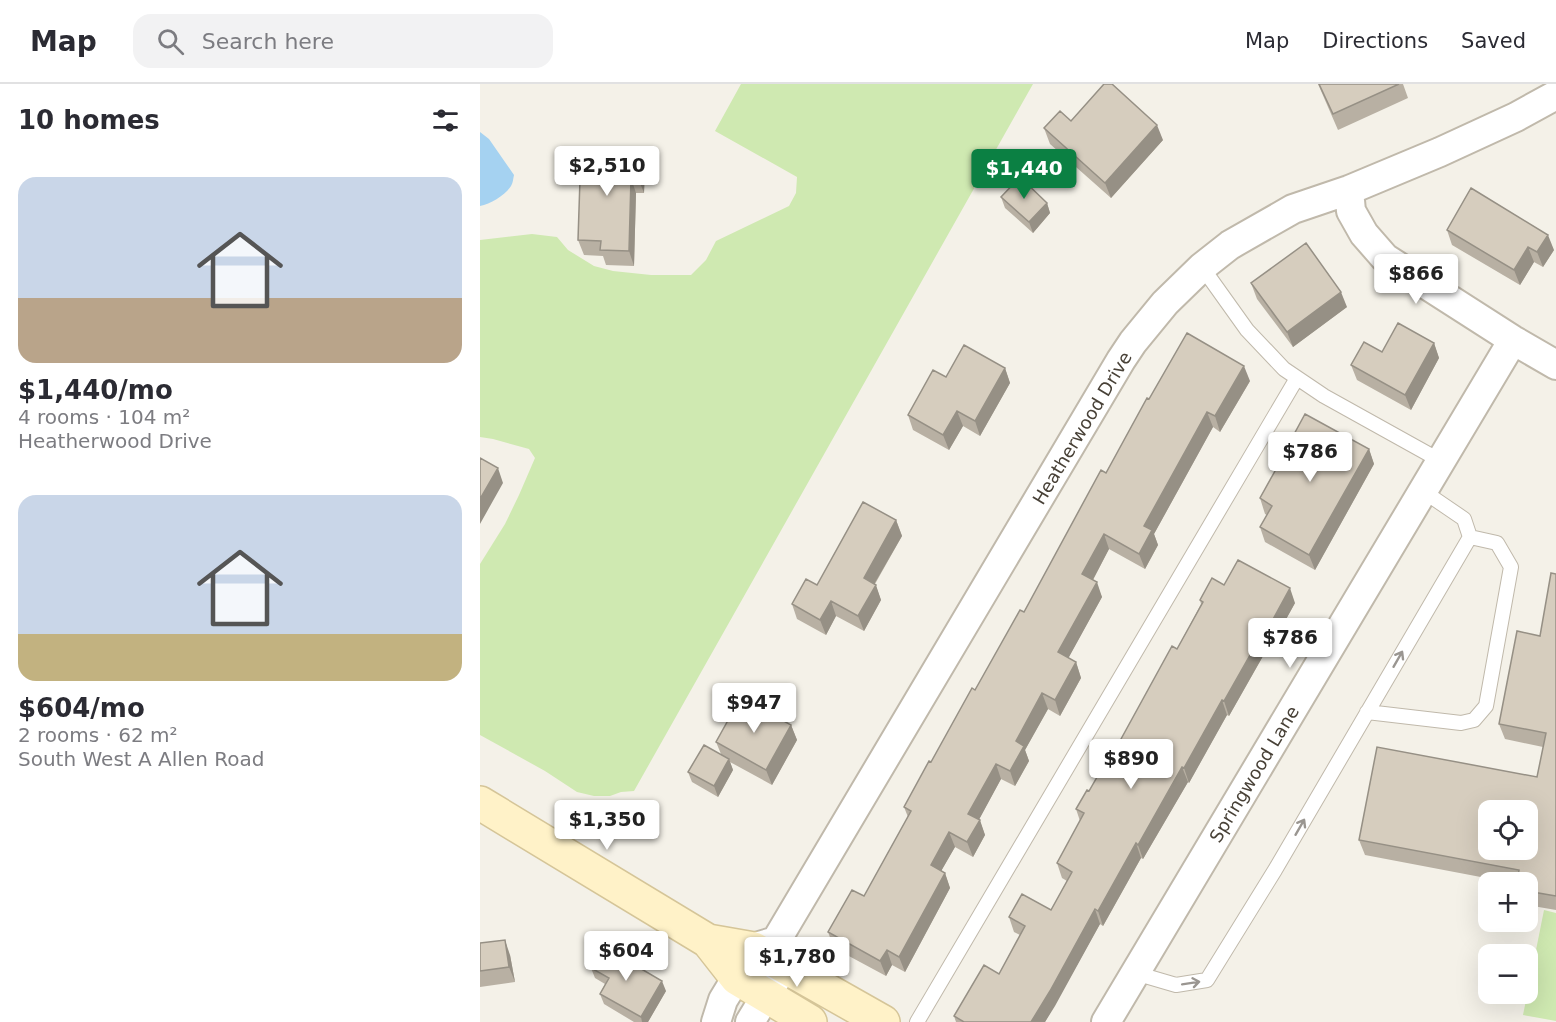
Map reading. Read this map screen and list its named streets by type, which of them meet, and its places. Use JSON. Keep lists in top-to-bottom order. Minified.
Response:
{"streets":{"street":["Heatherwood Drive","Springwood Lane"]},"page":{"header":"Map","search":"Search here","nav":["Map","Directions","Saved"],"heading":"10 homes","price":["$2,510","$1,440","$866","$786","$786","$947","$890","$1,350","$604","$1,780"],"list":[{"name":"$1,440/mo","note":"4 rooms · 104 m² · Heatherwood Drive"},{"name":"$604/mo","note":"2 rooms · 62 m² · South West A Allen Road"}],"map_buttons":["+","−"]}}
